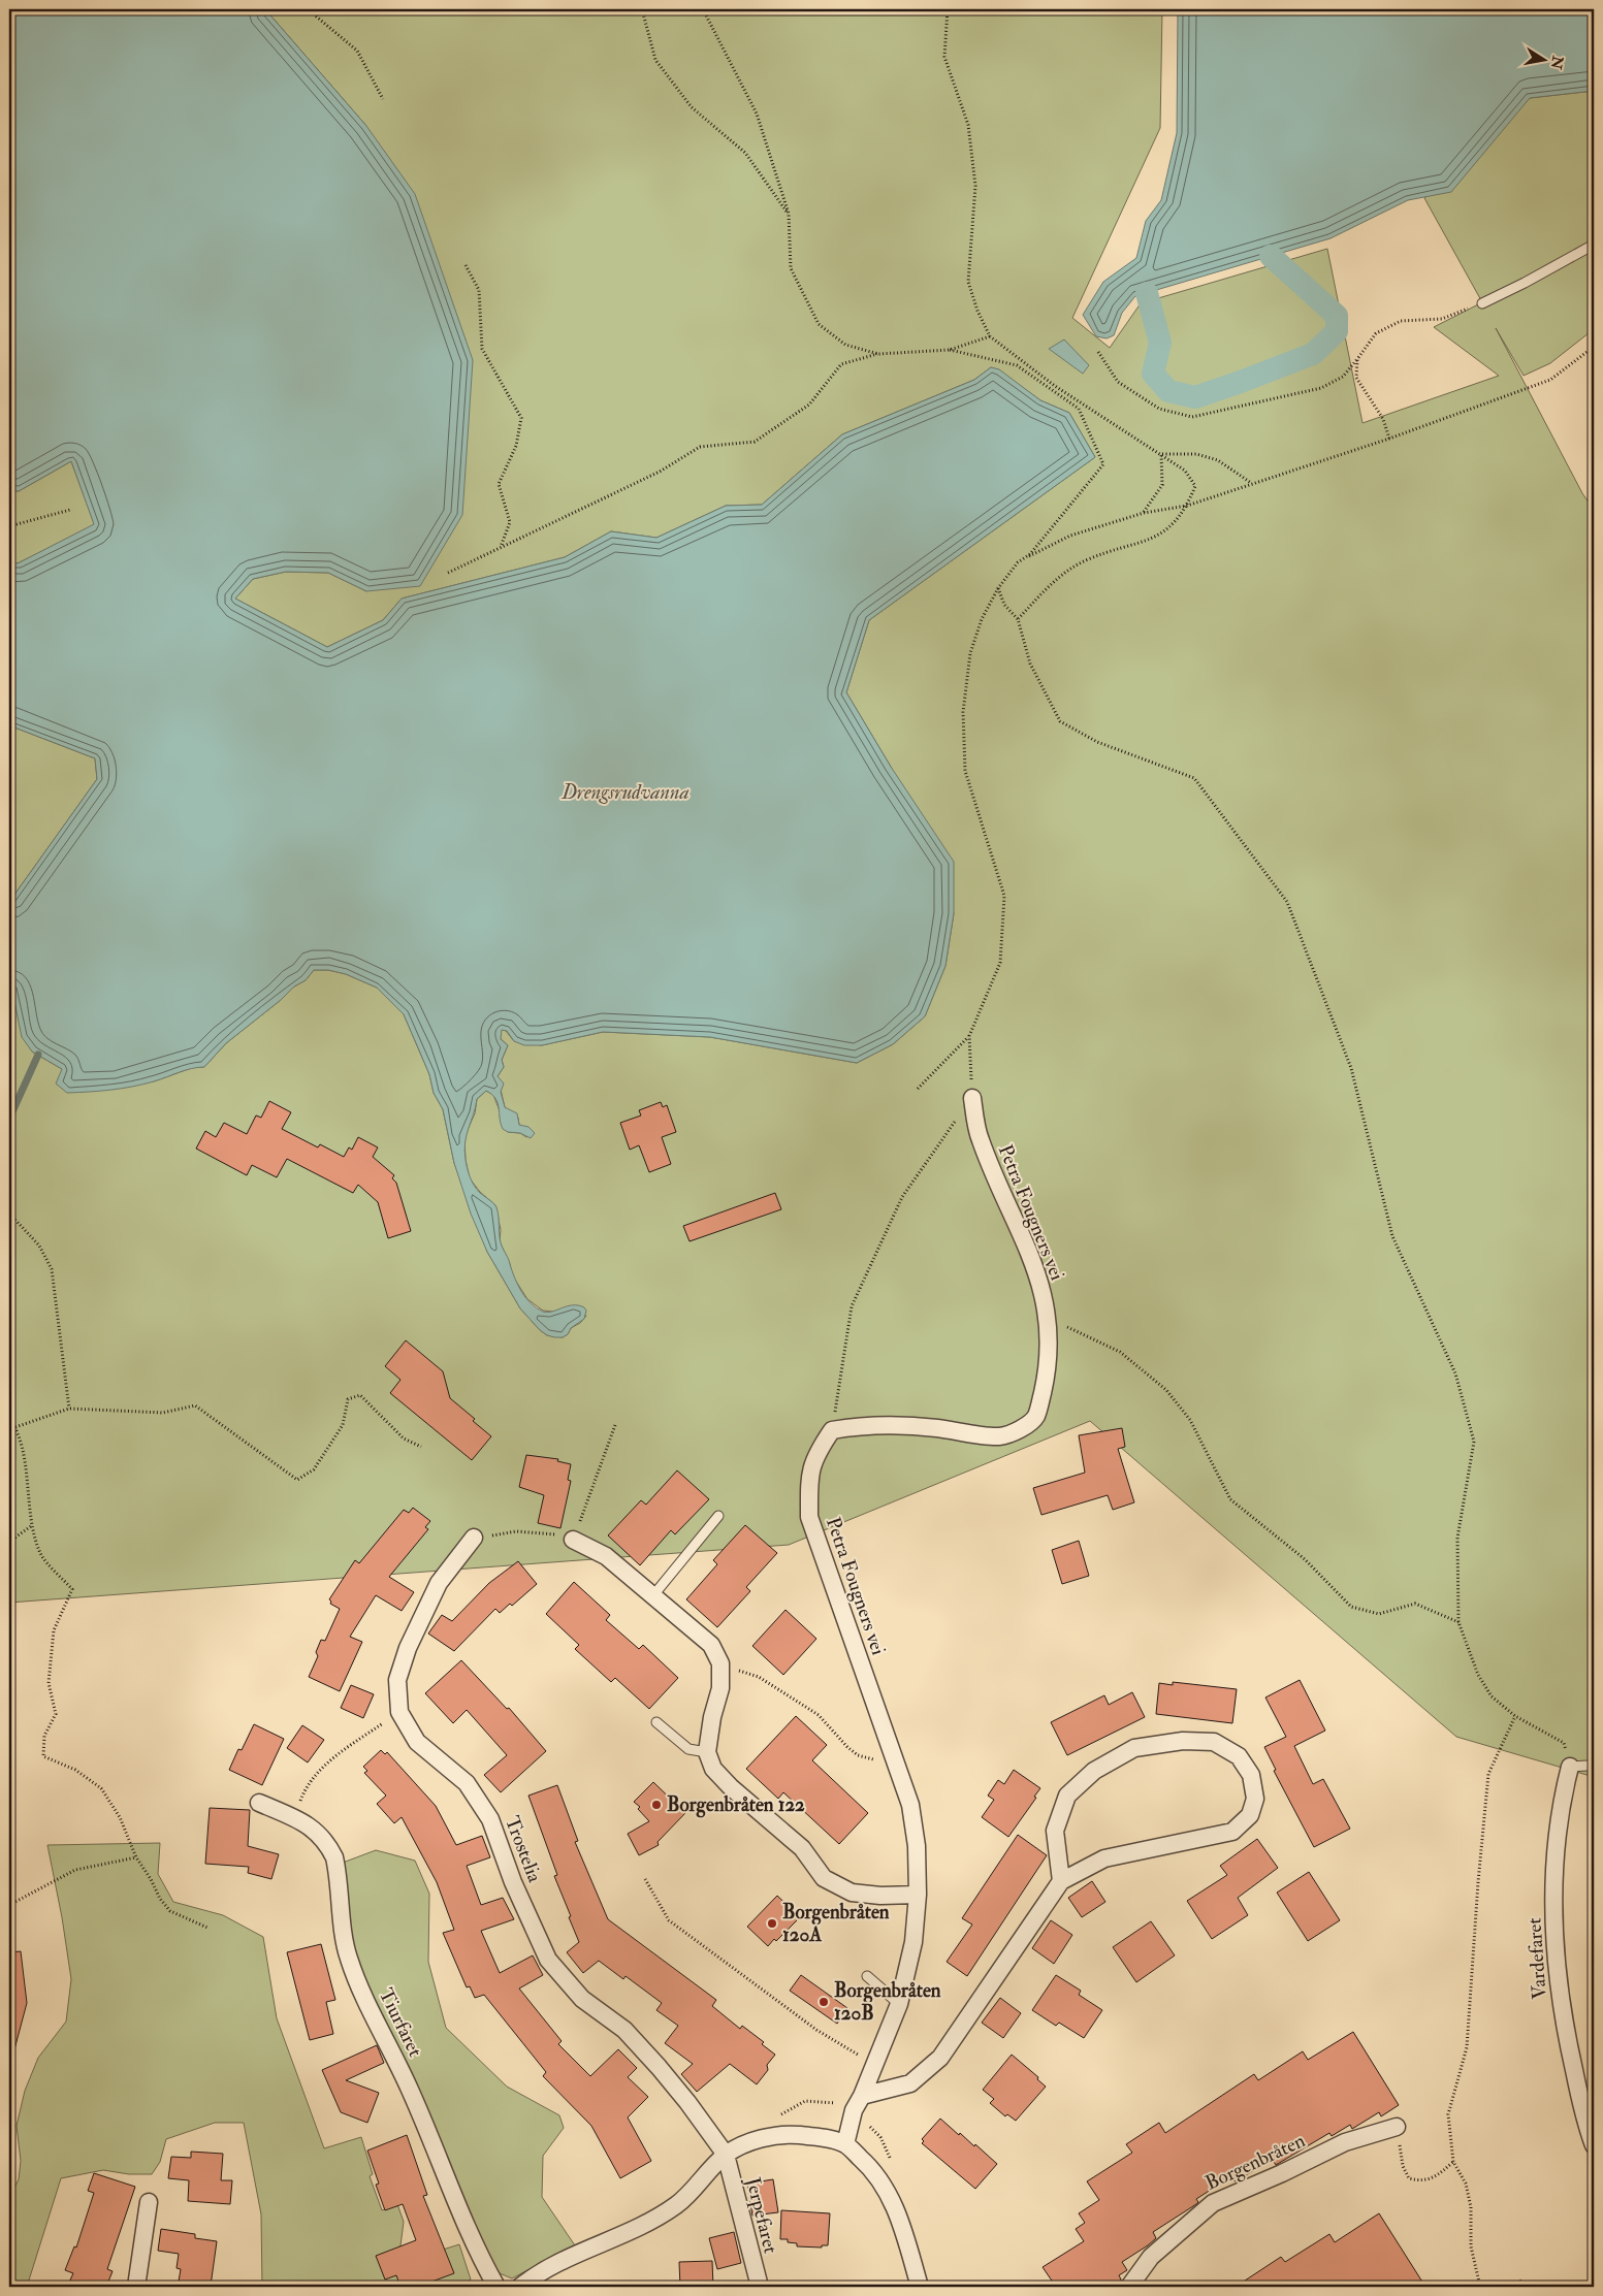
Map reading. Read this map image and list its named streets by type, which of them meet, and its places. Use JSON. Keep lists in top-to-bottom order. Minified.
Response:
{"streets":{"street":["Petra Fougners vei","Trostelia","Vardefaret","Tiurfaret","Borgenbråten","Jerpefaret"]},"crossings":[["Trostelia","Jerpefaret"]],"water":["Drengsrudvanna"],"places":["Borgenbråten 122","Borgenbråten 120A","Borgenbråten 120B"],"north":"right"}
